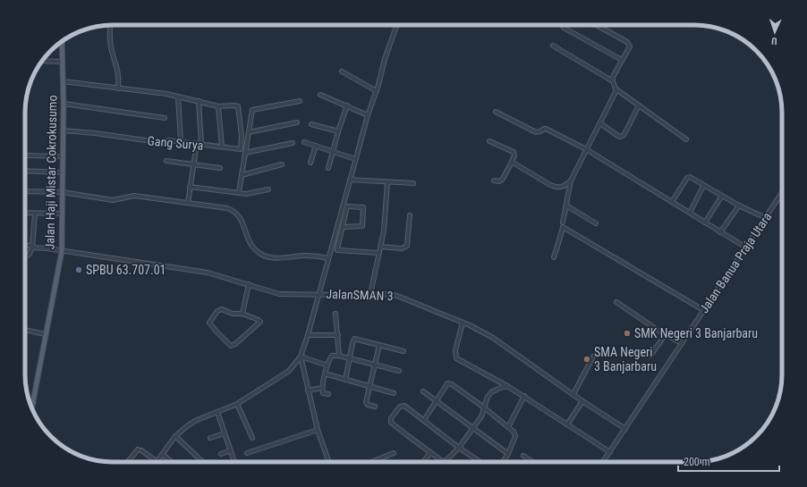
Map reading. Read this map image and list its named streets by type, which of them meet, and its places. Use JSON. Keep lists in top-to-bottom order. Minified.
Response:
{"streets":{"main road":["Jalan Haji Mistar Cokrokusumo"],"street":["Gang Surya","Jalan Banua Praja Utara","JalanSMAN 3"]},"crossings":[["Gang Surya","Jalan Haji Mistar Cokrokusumo"],["Jalan Haji Mistar Cokrokusumo","JalanSMAN 3"],["Jalan Banua Praja Utara","JalanSMAN 3"]],"places":["SPBU 63.707.01","SMK Negeri 3 Banjarbaru","SMA Negeri 3 Banjarbaru"],"scale_bar":"200 m","north":"bottom"}
